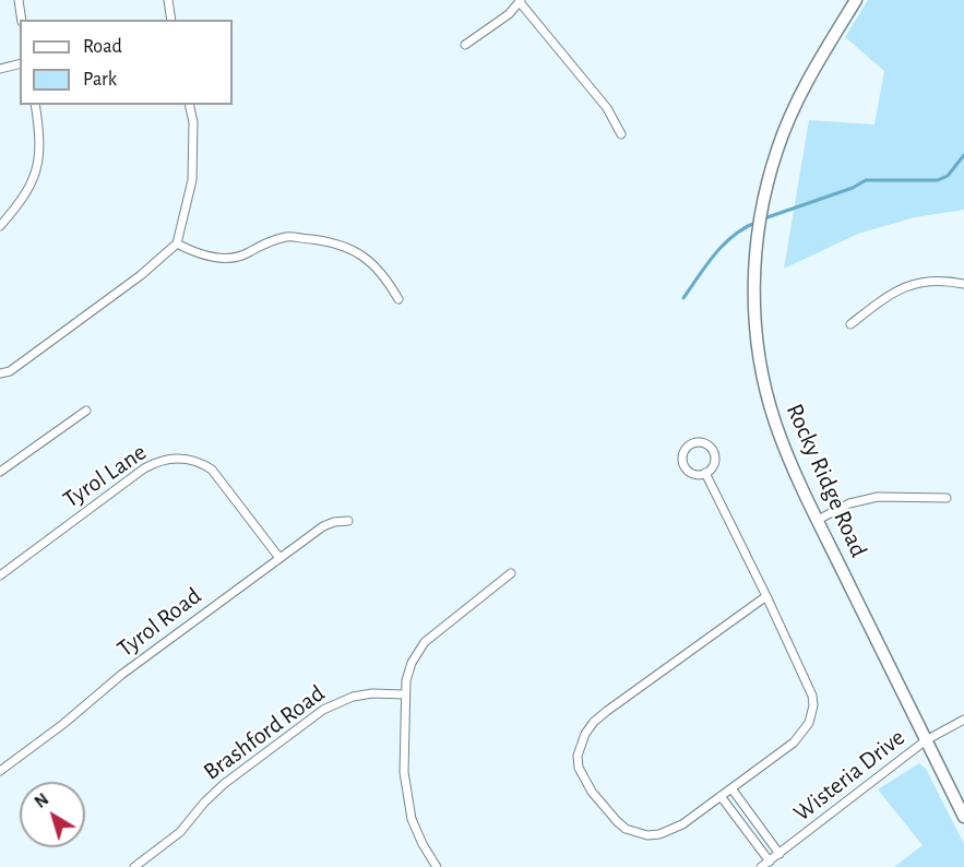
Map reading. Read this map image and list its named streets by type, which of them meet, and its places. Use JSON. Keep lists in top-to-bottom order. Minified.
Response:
{"streets":{"main road":["Rocky Ridge Road"],"street":["Tyrol Lane","Tyrol Road","Brashford Road","Wisteria Drive"]},"crossings":[["Tyrol Lane","Tyrol Road"],["Rocky Ridge Road","Wisteria Drive"]],"legend":["Road","Park"],"north":"top left"}
